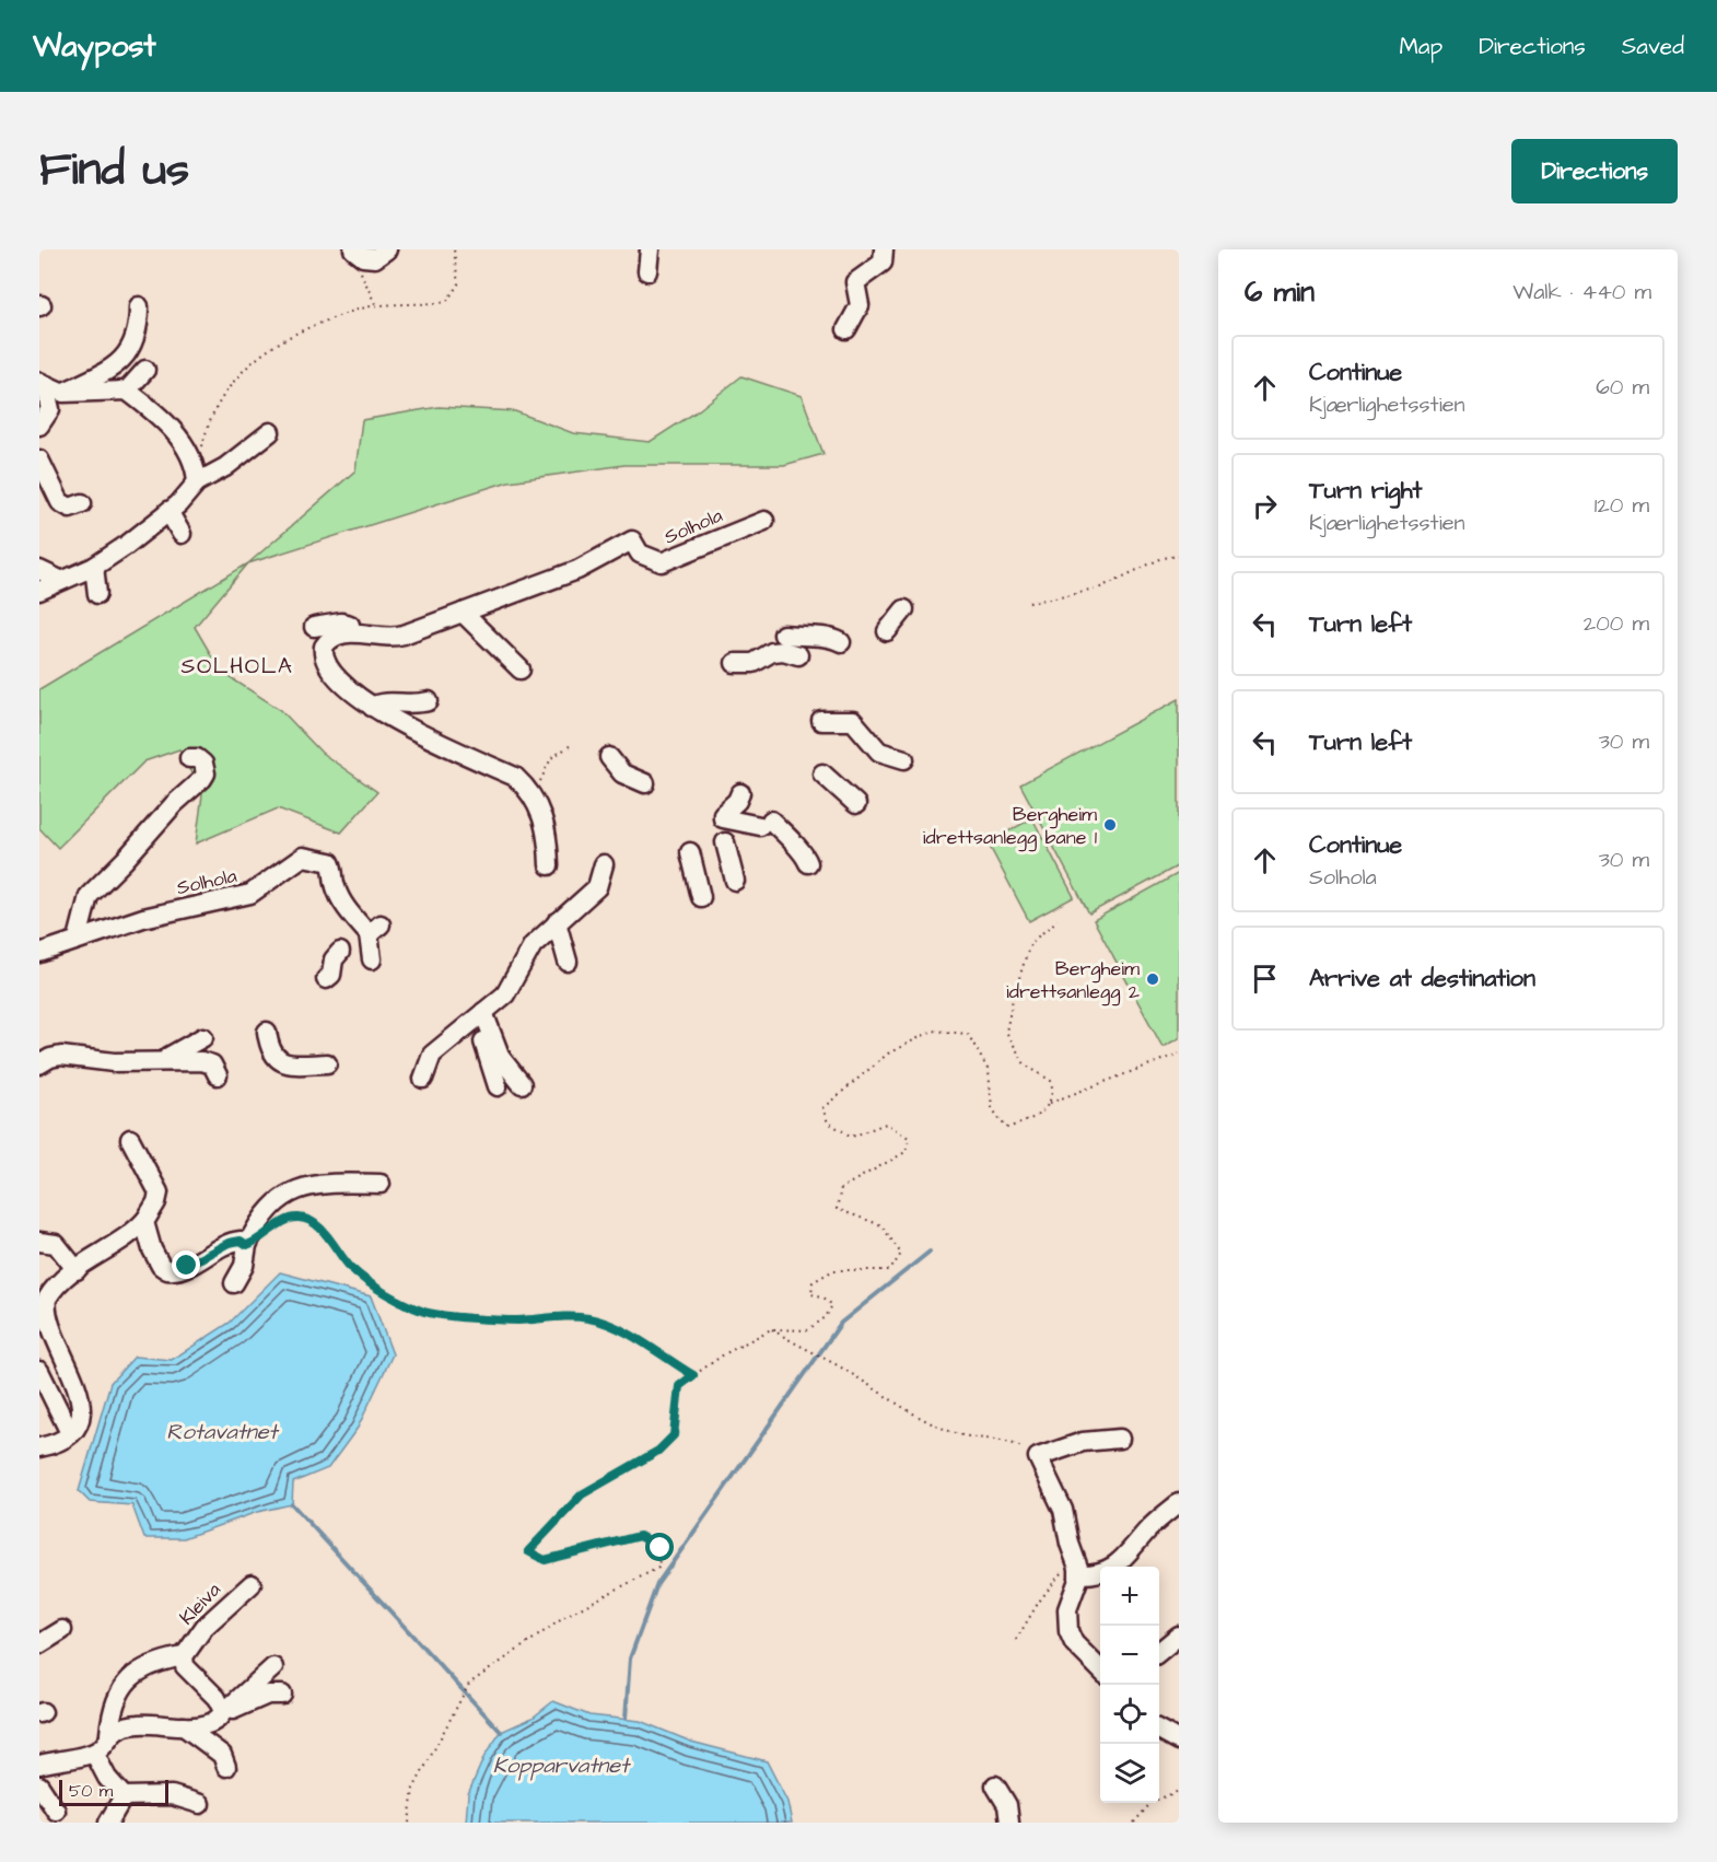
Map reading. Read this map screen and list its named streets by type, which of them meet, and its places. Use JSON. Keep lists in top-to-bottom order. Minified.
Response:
{"streets":{"street":["Solhola","Kleiva"]},"districts":["SOLHOLA"],"water":["Rotavatnet","Kopparvatnet"],"places":["Bergheim idrettsanlegg bane 1","Bergheim idrettsanlegg 2"],"scale_bar":"50 m","page":{"header":"Waypost","nav":["Map","Directions","Saved"],"title":"Find us","buttons":"Directions","heading":["6 min","Walk · 440 m"],"list":[["Continue","Kjærlighetsstien","60 m"],["Turn right","Kjærlighetsstien","120 m"],["Turn left","200 m"],["Turn left","30 m"],["Continue","Solhola","30 m"],"Arrive at destination"],"map_buttons":["+","−"],"scale":"50 m"}}
